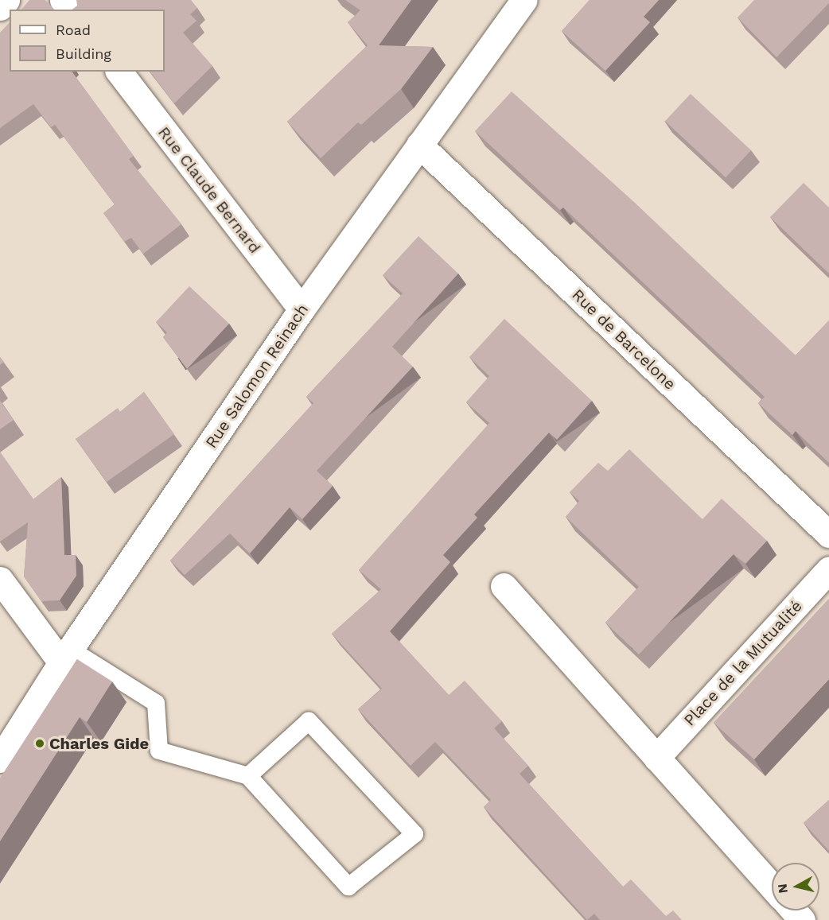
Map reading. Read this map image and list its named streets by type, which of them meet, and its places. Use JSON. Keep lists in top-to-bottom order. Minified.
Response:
{"streets":{"street":["Rue Claude Bernard","Rue de Barcelone","Rue Salomon Reinach","Place de la Mutualité"]},"crossings":[["Rue Claude Bernard","Rue Salomon Reinach"],["Rue de Barcelone","Rue Salomon Reinach"]],"places":["Charles Gide"],"legend":["Road","Building"],"north":"left"}
